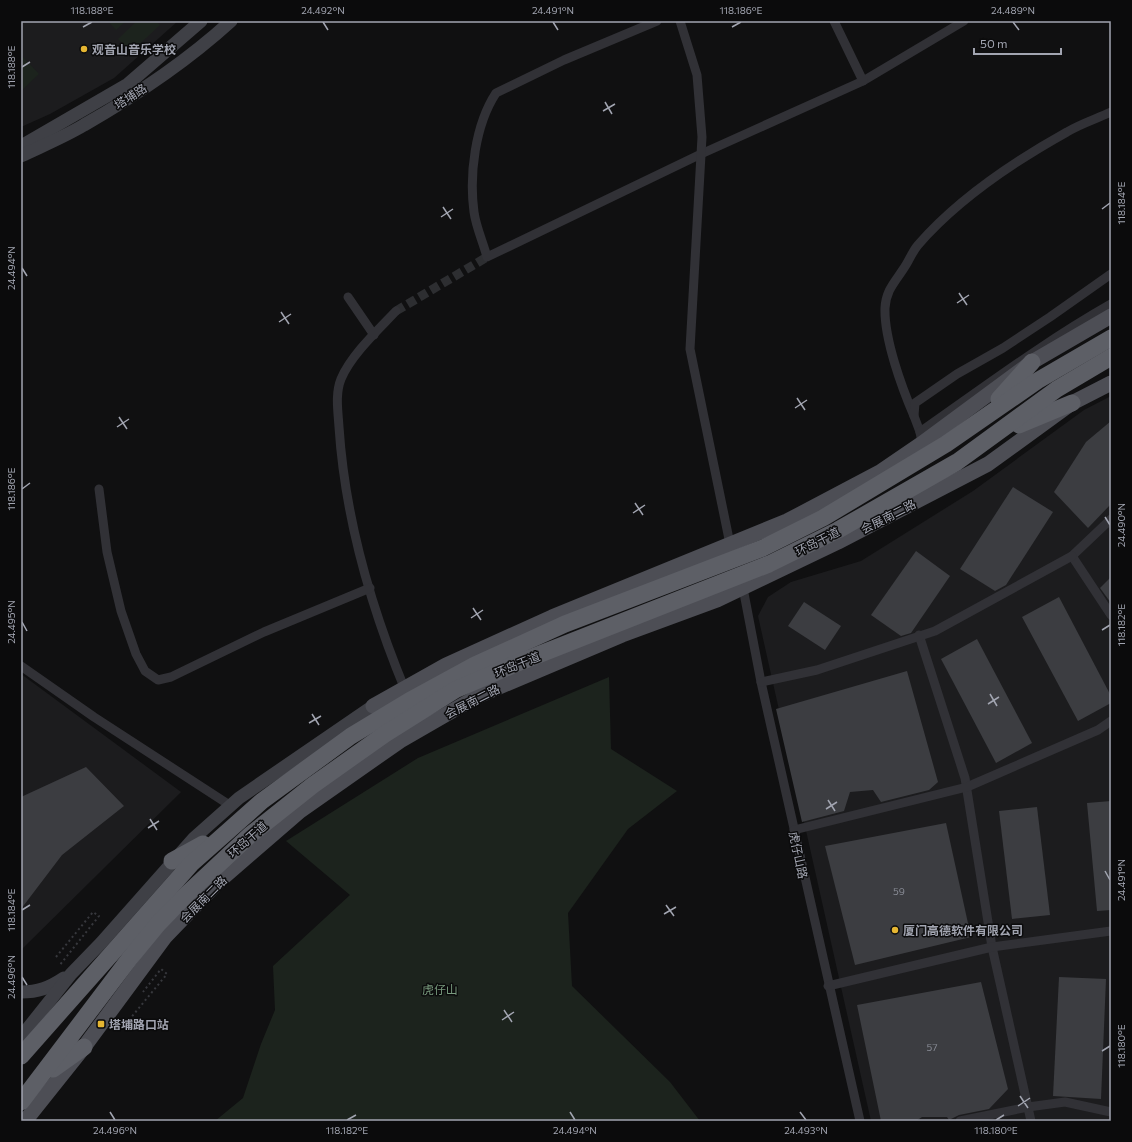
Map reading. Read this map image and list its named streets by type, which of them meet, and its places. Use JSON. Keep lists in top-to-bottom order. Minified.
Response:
{"streets":{"highway":["环岛干道"],"main road":["塔埔路","会展南二路"],"street":["虎仔山路"]},"crossings":[["会展南二路","虎仔山路"]],"parks":["虎仔山"],"places":{"other":["观音山音乐学校","厦门高德软件有限公司"],"transit":["塔埔路口站"]},"house_numbers":["59","57"],"scale_bar":"50 m","coordinates":["118.188°E","24.492°N","24.491°N","118.186°E","24.489°N","118.184°E","24.494°N","24.490°N","24.495°N","118.182°E","24.496°N","118.180°E","24.493°N"]}
